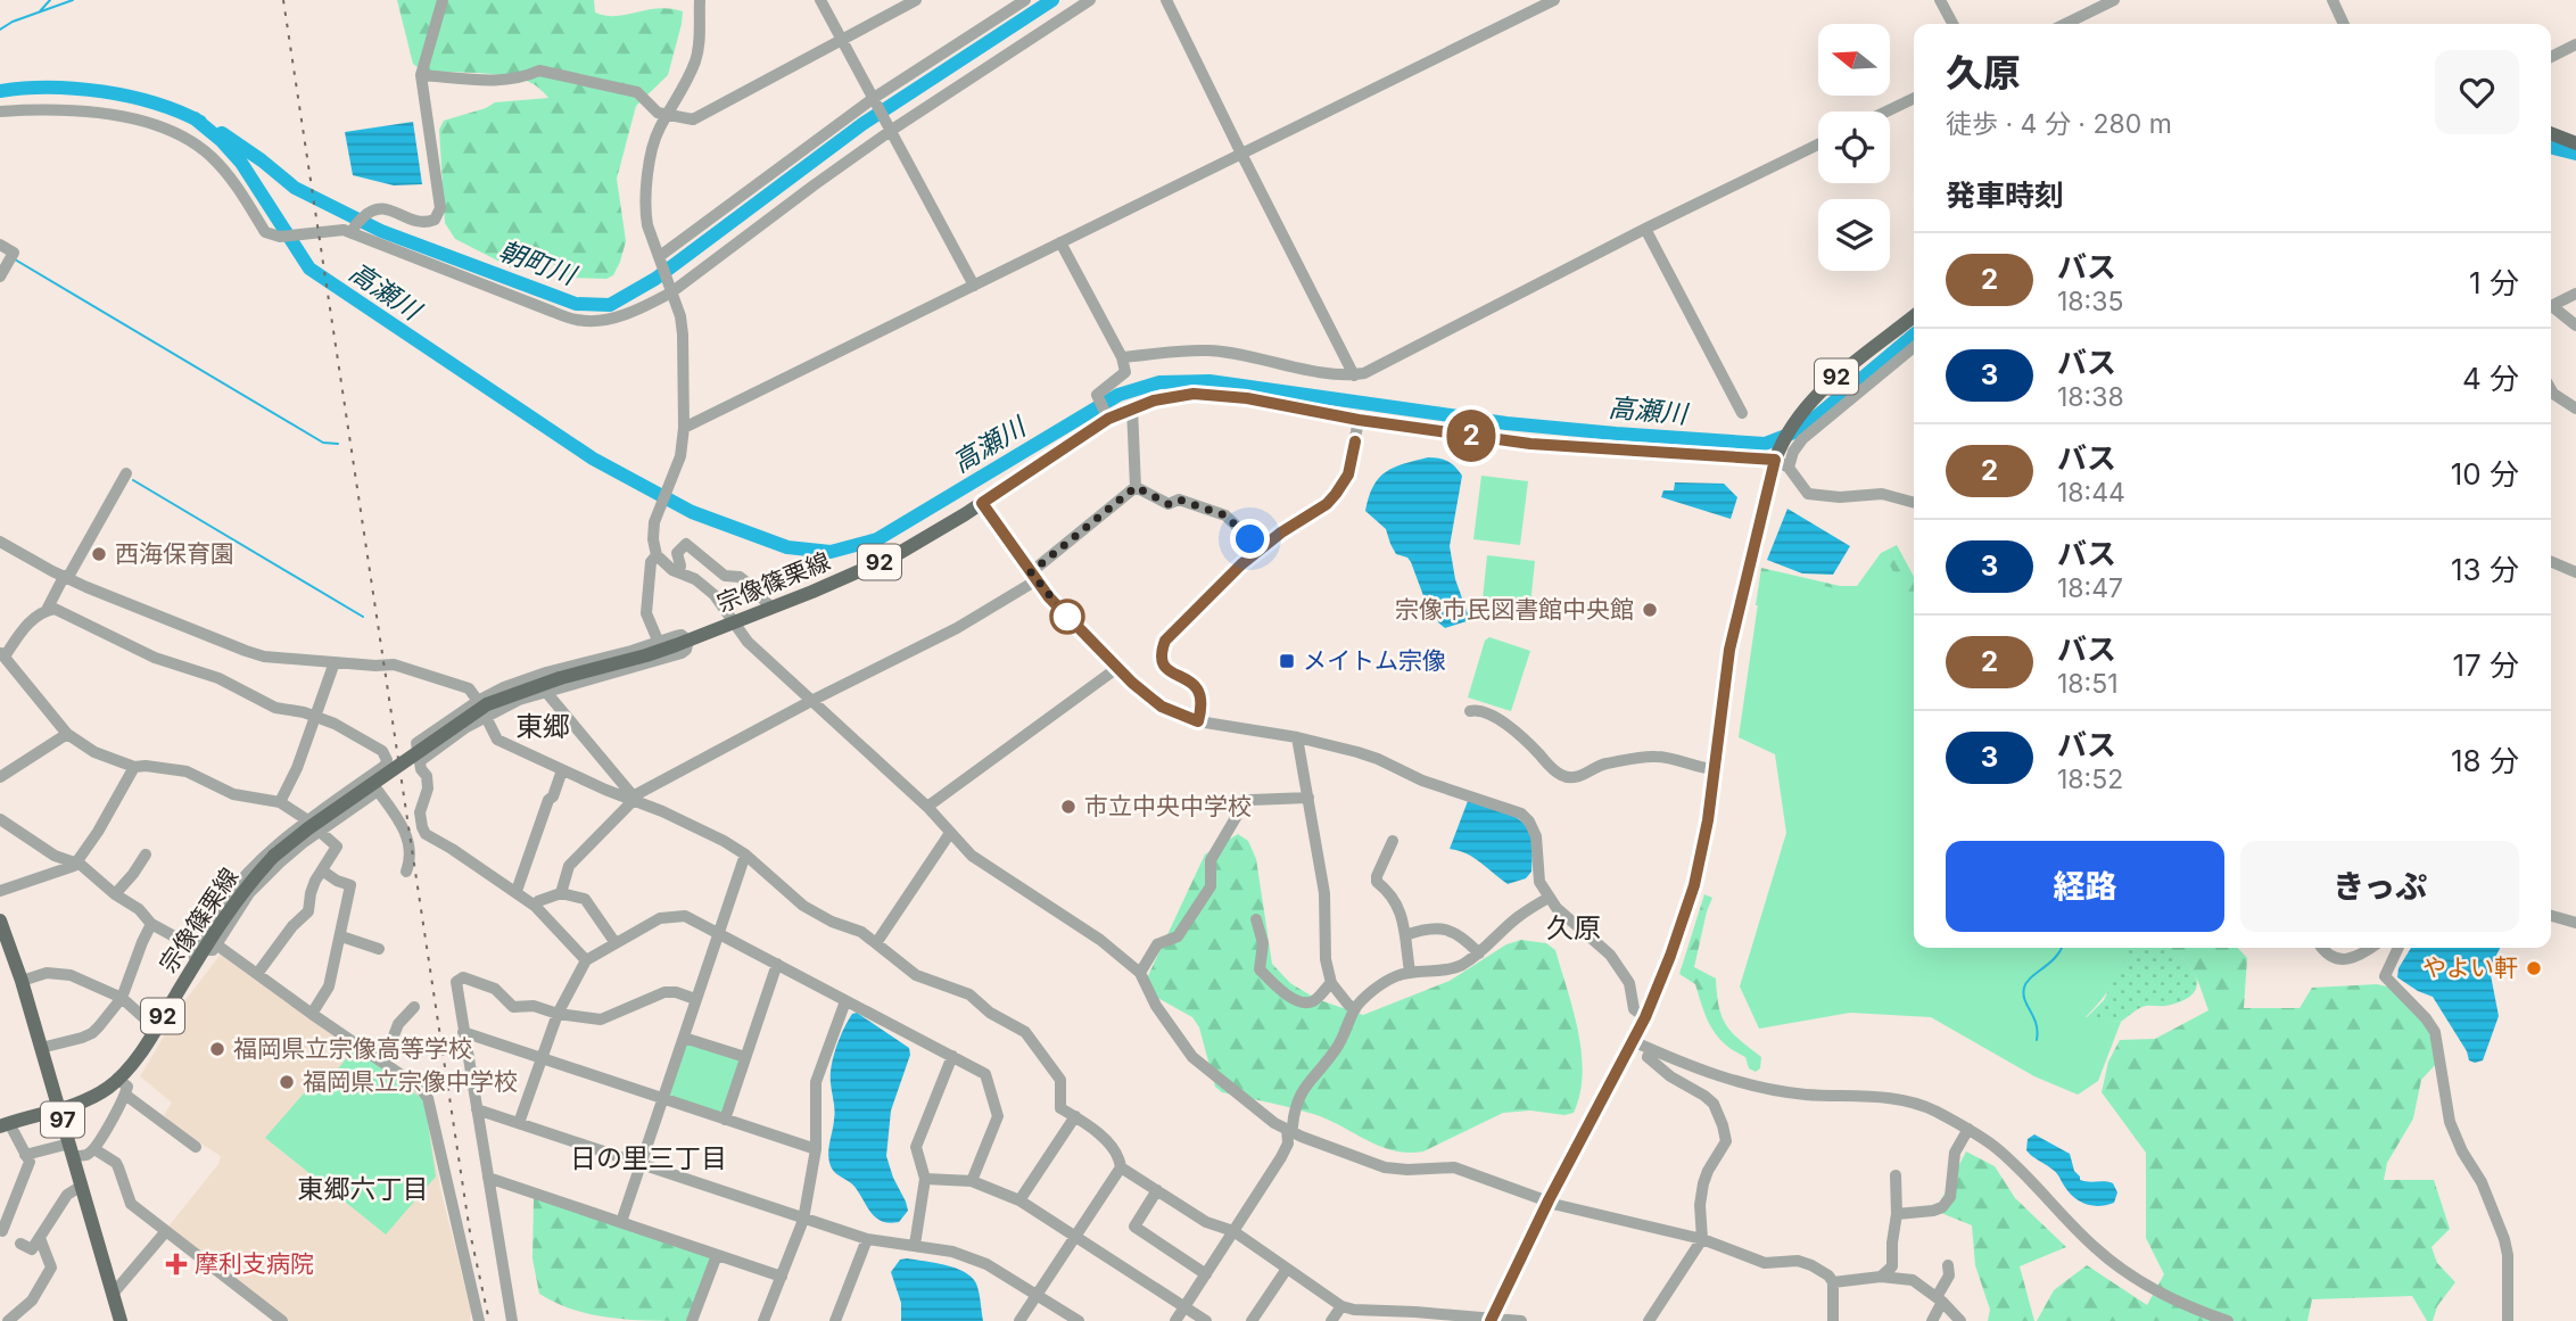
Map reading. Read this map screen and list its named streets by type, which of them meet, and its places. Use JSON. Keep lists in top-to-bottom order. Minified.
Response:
{"streets":{"main road":["92","宗像篠栗線","97"]},"crossings":[["92","宗像篠栗線"],["宗像篠栗線","97"]],"districts":["東郷","久原","日の里三丁目","東郷六丁目"],"water":["朝町川","高瀬川"],"places":{"other":["西海保育園","宗像市民図書館中央館","市立中央中学校","やよい軒","福岡県立宗像高等学校","福岡県立宗像中学校"],"transit":["メイトム宗像"],"health":["摩利支病院"]},"lines":["bus line 2"],"north":"left","page":{"on_map":"2","heading":[["久原","徒歩 · 4 分 · 280 m"],"発車時刻"],"list":[{"mark":"2","name":"バス","note":"18:35","value":"1 分"},{"mark":"3","name":"バス","note":"18:38","value":"4 分"},{"mark":"2","name":"バス","note":"18:44","value":"10 分"},{"mark":"3","name":"バス","note":"18:47","value":"13 分"},{"mark":"2","name":"バス","note":"18:51","value":"17 分"},{"mark":"3","name":"バス","note":"18:52","value":"18 分"}],"buttons":["経路","きっぷ"]}}
